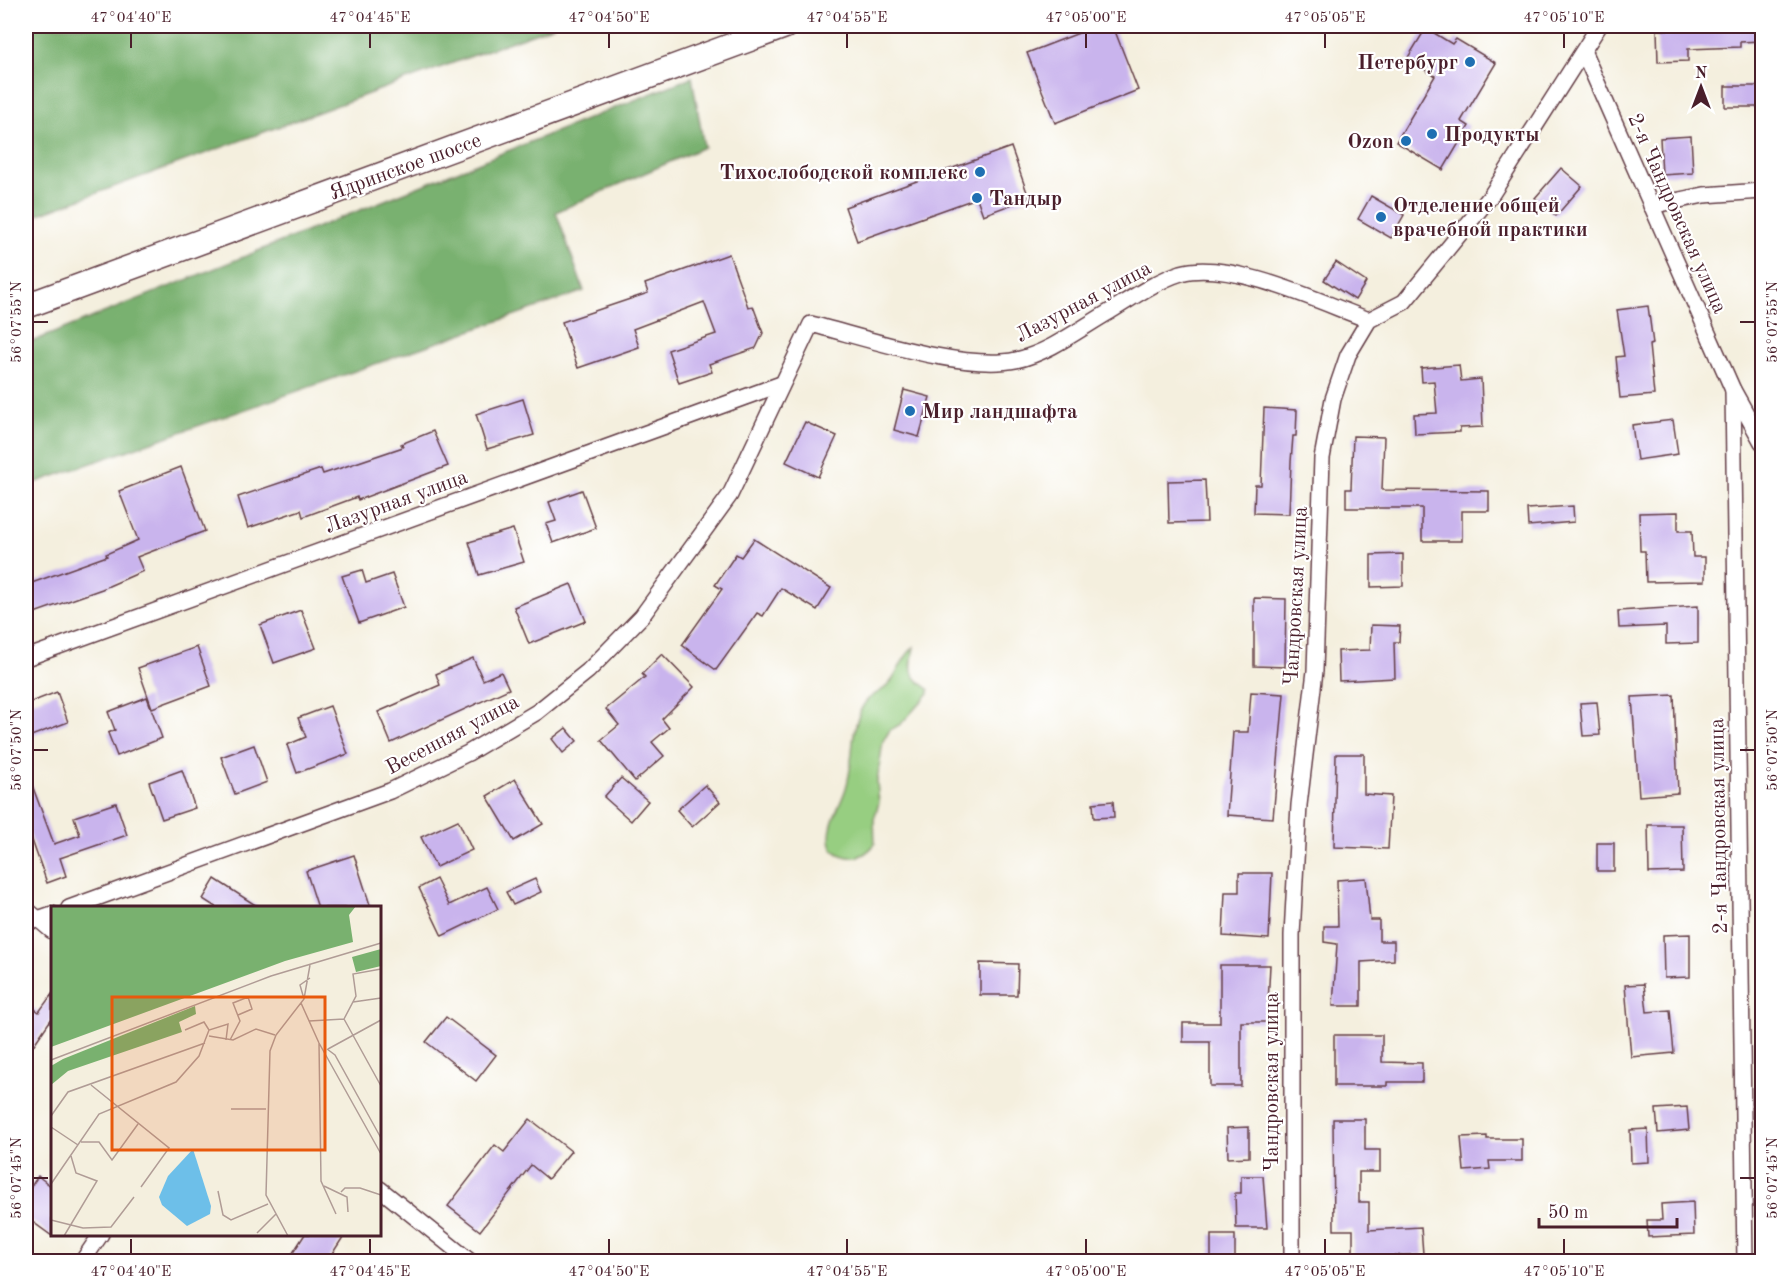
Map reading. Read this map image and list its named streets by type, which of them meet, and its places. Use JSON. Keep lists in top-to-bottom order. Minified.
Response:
{"streets":{"main road":["Ядринское шоссе"],"street":["2-я Чандровская улица","Лазурная улица","Чандровская улица","Весенняя улица"]},"crossings":[["Лазурная улица","Чандровская улица"],["Лазурная улица","Весенняя улица"]],"places":["Петербург","Продукты","Ozon","Тихослободской комплекс","Тандыр","Отделение общей врачебной практики","Мир ландшафта"],"scale_bar":"50 m","north":"top","coordinates":["47°04'40\"E","47°04'45\"E","47°04'50\"E","47°04'55\"E","47°05'00\"E","47°05'05\"E","47°05'10\"E","56°07'55\"N","56°07'50\"N","56°07'45\"N"]}
